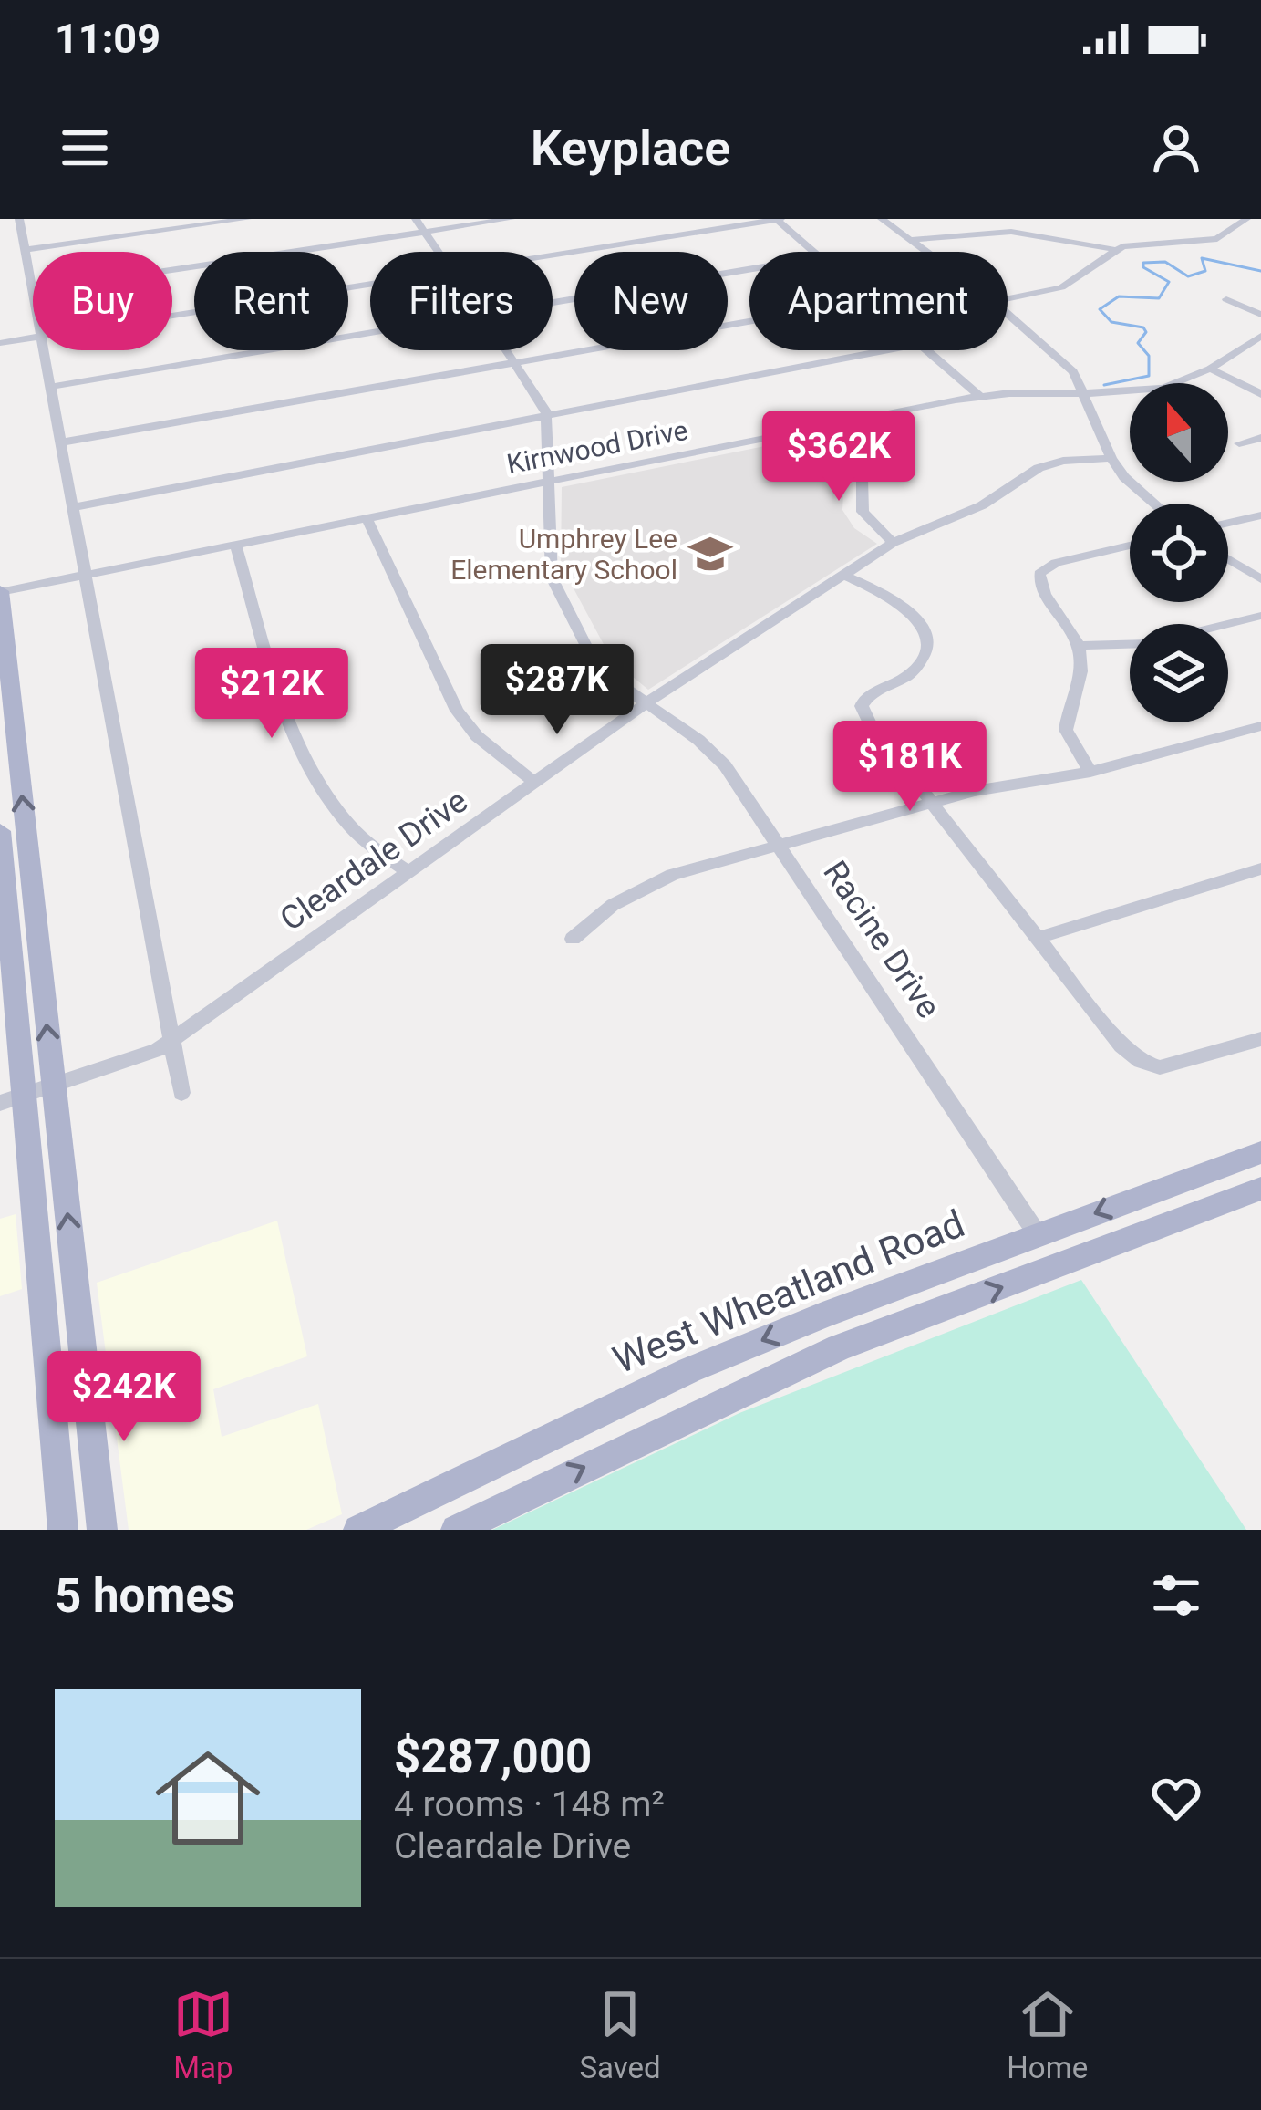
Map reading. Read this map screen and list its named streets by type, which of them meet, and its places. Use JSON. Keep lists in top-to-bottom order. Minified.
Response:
{"streets":{"main road":["Racine Drive","West Wheatland Road"],"street":["Kirnwood Drive","Cleardale Drive"]},"crossings":[["Kirnwood Drive","Racine Drive"],["Cleardale Drive","Racine Drive"],["Racine Drive","West Wheatland Road"]],"places":{"school or university":["Umphrey Lee Elementary School"]},"north":"top","page":{"status":"11:09","header":"Keyplace","chip":["Buy","Rent","Filters","New","Apartment"],"price":["$362K","$287K","$212K","$181K","$242K"],"heading":"5 homes","list":[{"name":"$287,000","note":"4 rooms · 148 m² · Cleardale Drive"}],"tabs":["Map","Saved","Home"]}}
